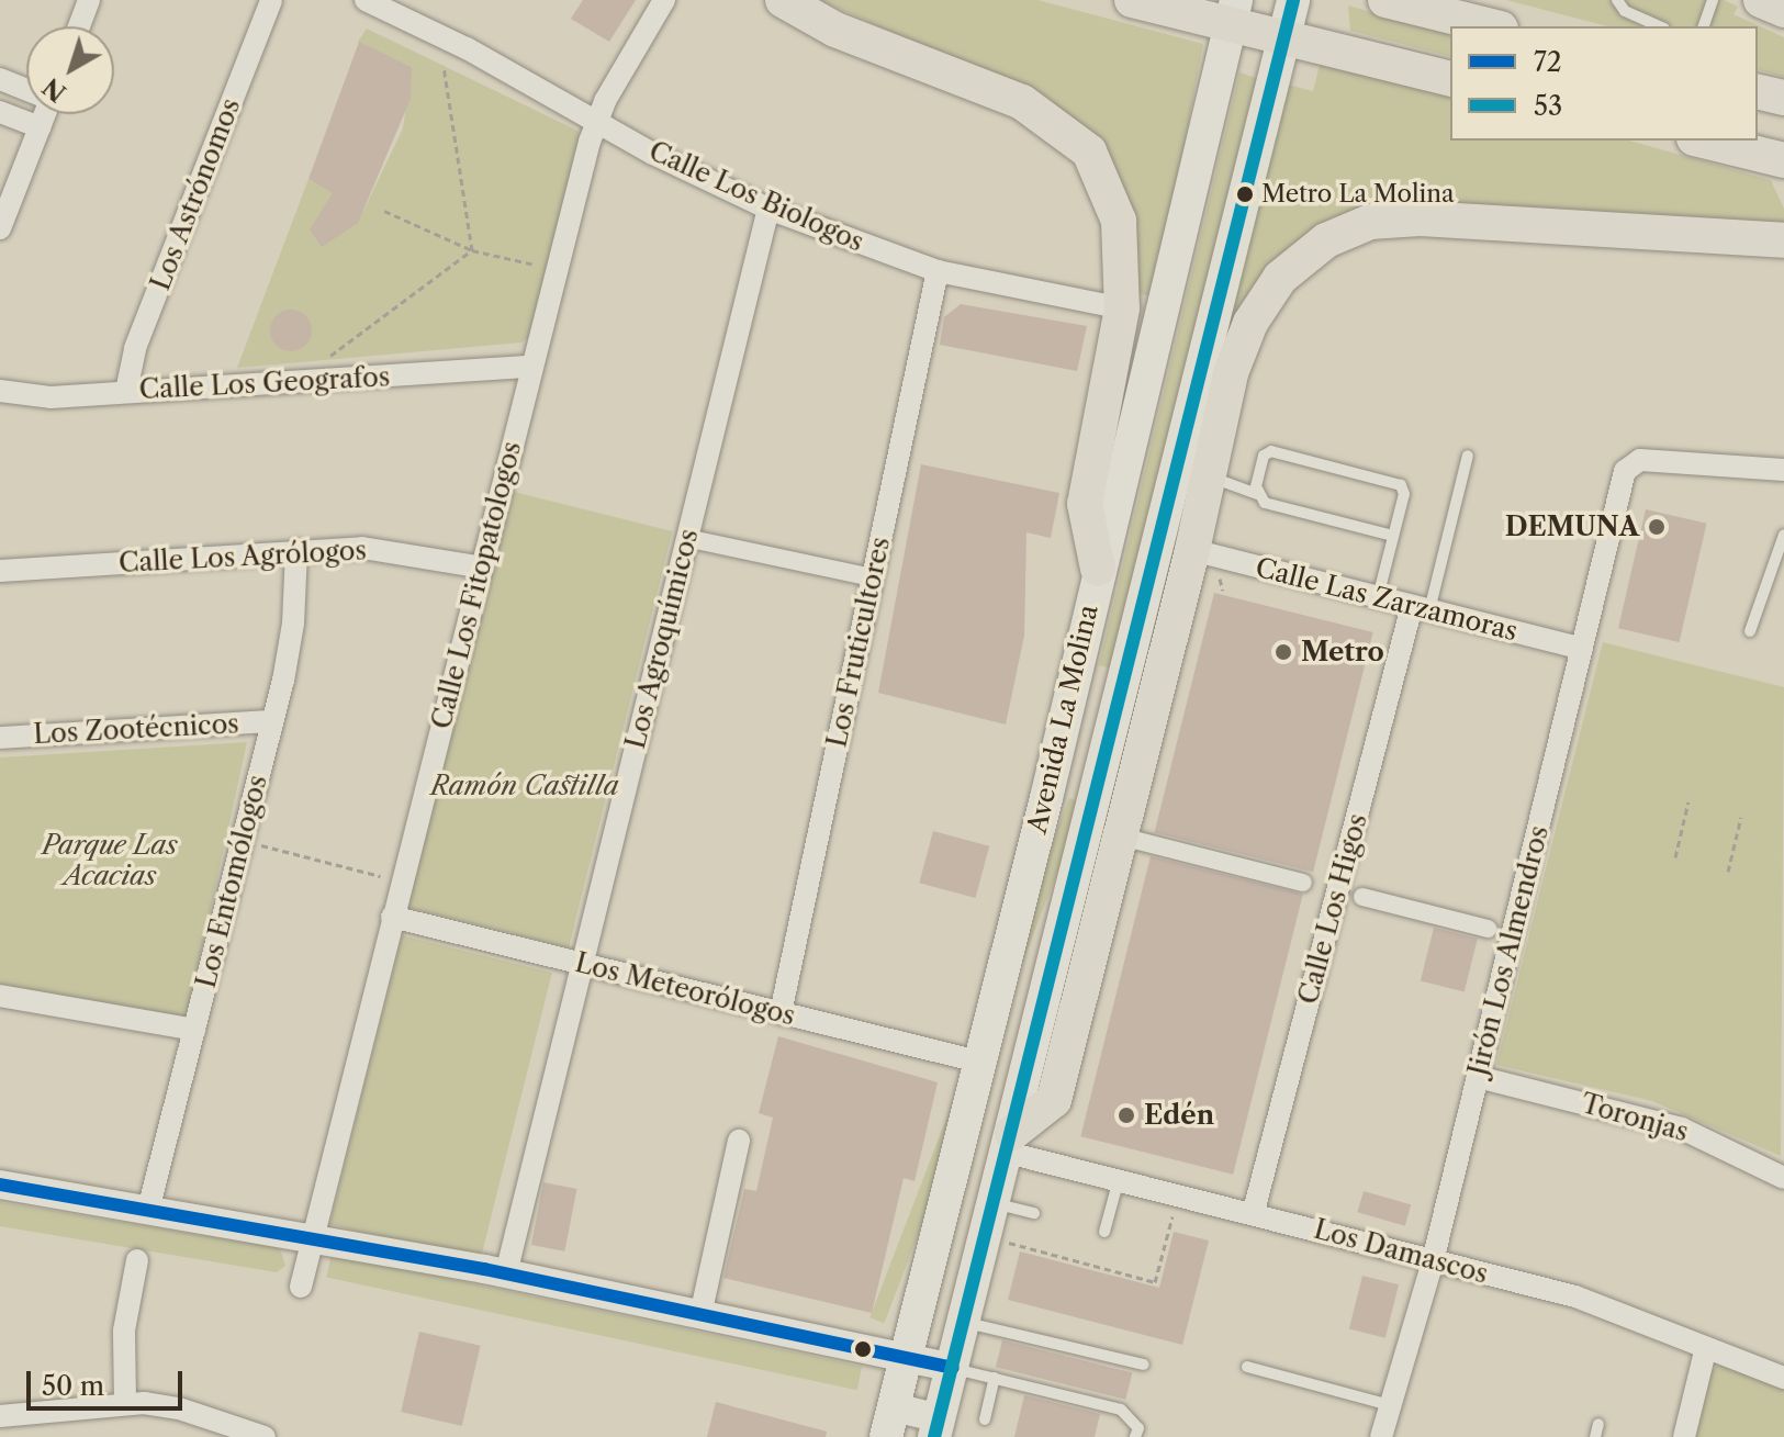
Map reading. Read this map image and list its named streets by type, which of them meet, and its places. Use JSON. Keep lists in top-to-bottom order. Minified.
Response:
{"streets":{"main road":["Avenida La Molina"],"street":["Los Astrónomos","Calle Los Biologos","Calle Los Geografos","Calle Los Agrólogos","Calle Los Fitopatologos","Calle Las Zarzamoras","Los Agroquímicos","Los Fruticultores","Los Zootécnicos","Los Entomólogos","Calle Los Higos","Jirón Los Almendros","Los Meteorólogos","Toronjas","Los Damascos"]},"crossings":[["Los Astrónomos","Calle Los Geografos"],["Calle Los Biologos","Calle Los Fitopatologos"],["Calle Los Biologos","Los Agroquímicos"],["Calle Los Biologos","Los Fruticultores"],["Calle Los Geografos","Calle Los Fitopatologos"],["Calle Los Agrólogos","Calle Los Fitopatologos"],["Calle Los Agrólogos","Los Entomólogos"],["Calle Los Fitopatologos","Los Meteorólogos"],["Calle Las Zarzamoras","Calle Los Higos"],["Calle Las Zarzamoras","Jirón Los Almendros"],["Los Agroquímicos","Los Meteorólogos"],["Los Fruticultores","Los Meteorólogos"],["Avenida La Molina","Los Meteorólogos"],["Avenida La Molina","Los Damascos"],["Los Zootécnicos","Los Entomólogos"],["Calle Los Higos","Los Damascos"],["Jirón Los Almendros","Toronjas"],["Jirón Los Almendros","Los Damascos"]],"parks":["Ramón Castilla","Parque Las Acacias"],"places":["Metro La Molina","DEMUNA","Metro","Edén"],"lines":["transit line 53","transit line 72"],"legend":["72","53"],"scale_bar":"50 m","north":"bottom left"}
